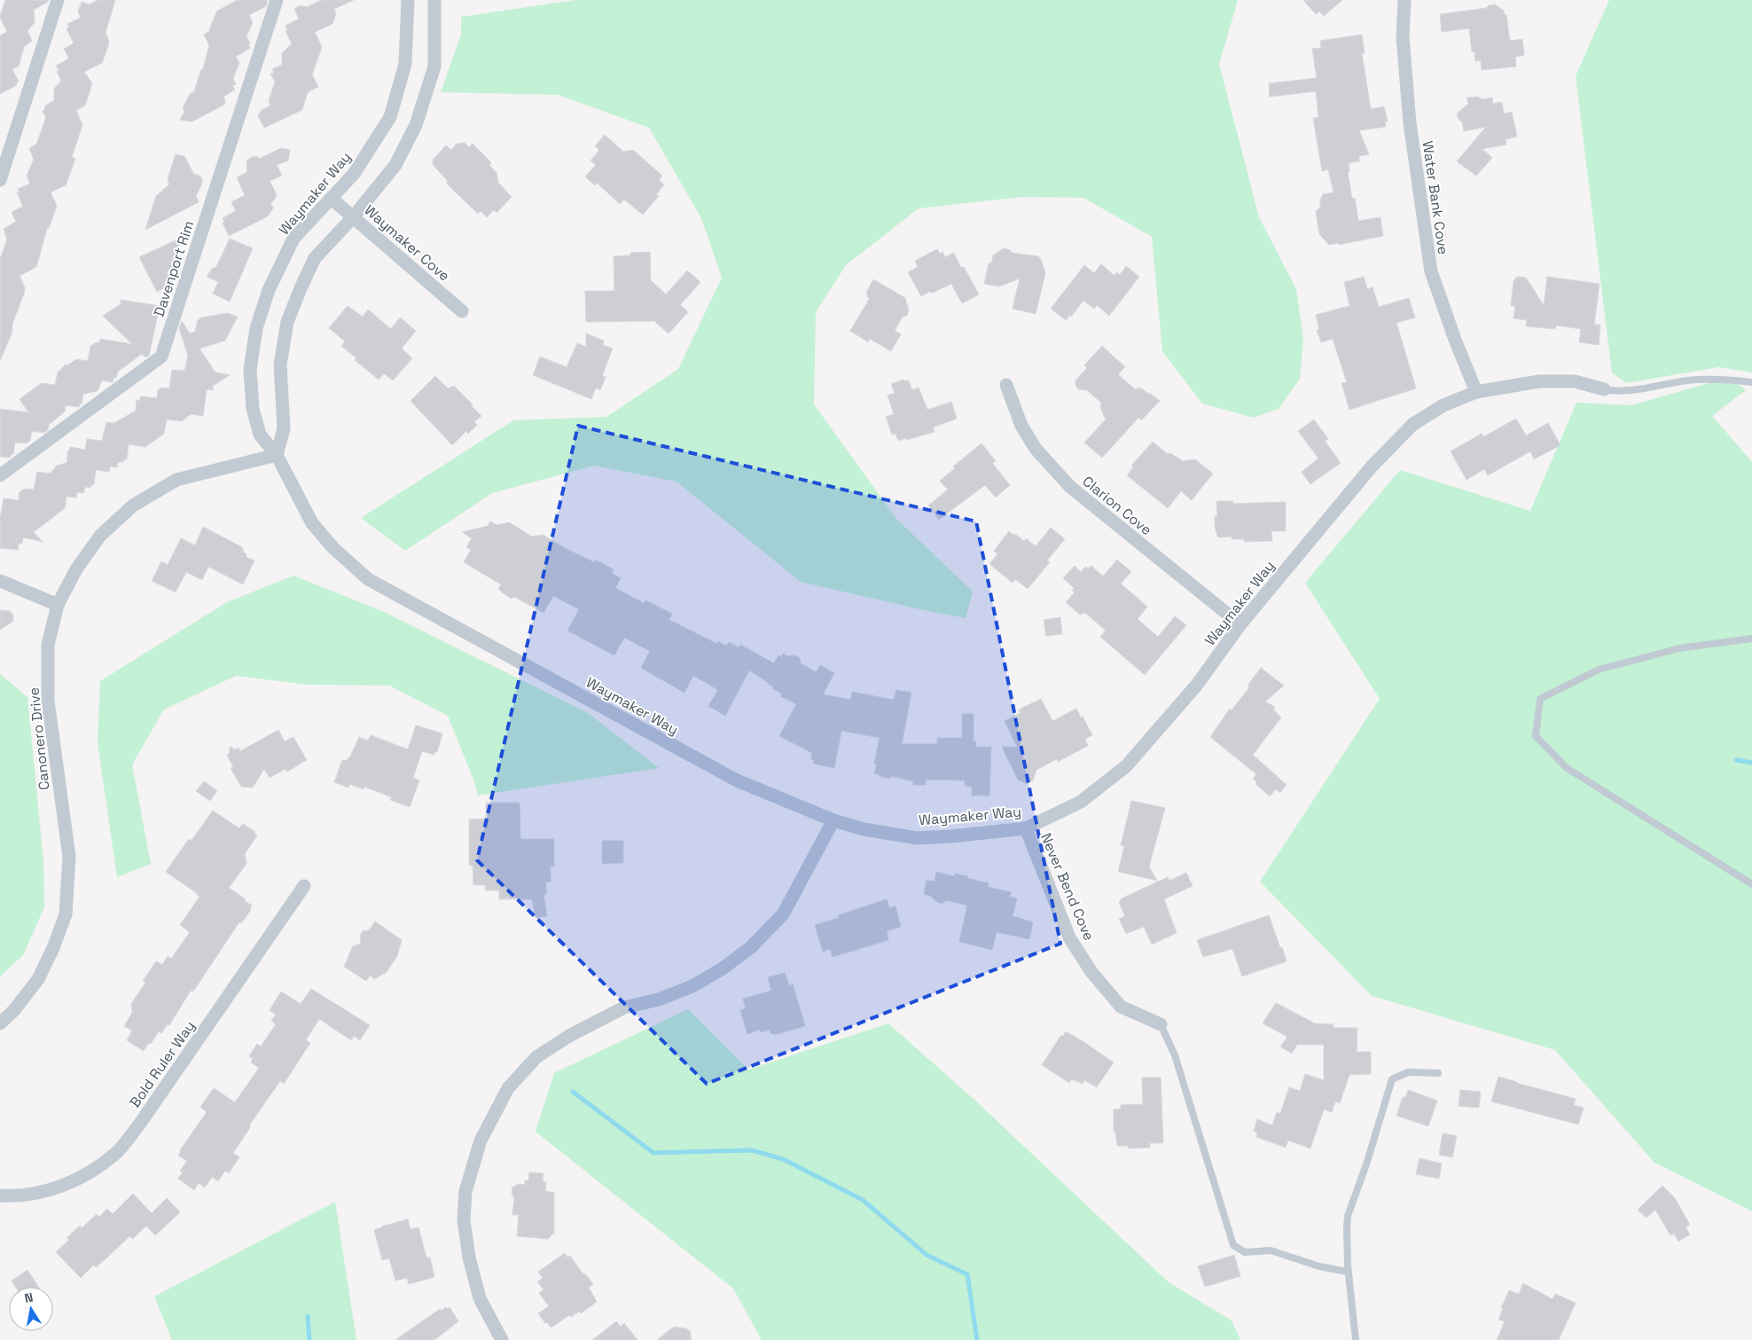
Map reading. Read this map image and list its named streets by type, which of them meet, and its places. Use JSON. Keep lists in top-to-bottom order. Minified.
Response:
{"streets":{"street":["Waymaker Way","Water Bank Cove","Waymaker Cove","Davenport Rim","Clarion Cove","Canonero Drive","Never Bend Cove","Bold Ruler Way"]},"crossings":[["Waymaker Way","Water Bank Cove"],["Waymaker Way","Waymaker Cove"],["Waymaker Way","Clarion Cove"],["Waymaker Way","Canonero Drive"],["Waymaker Way","Never Bend Cove"]],"north":"top"}
